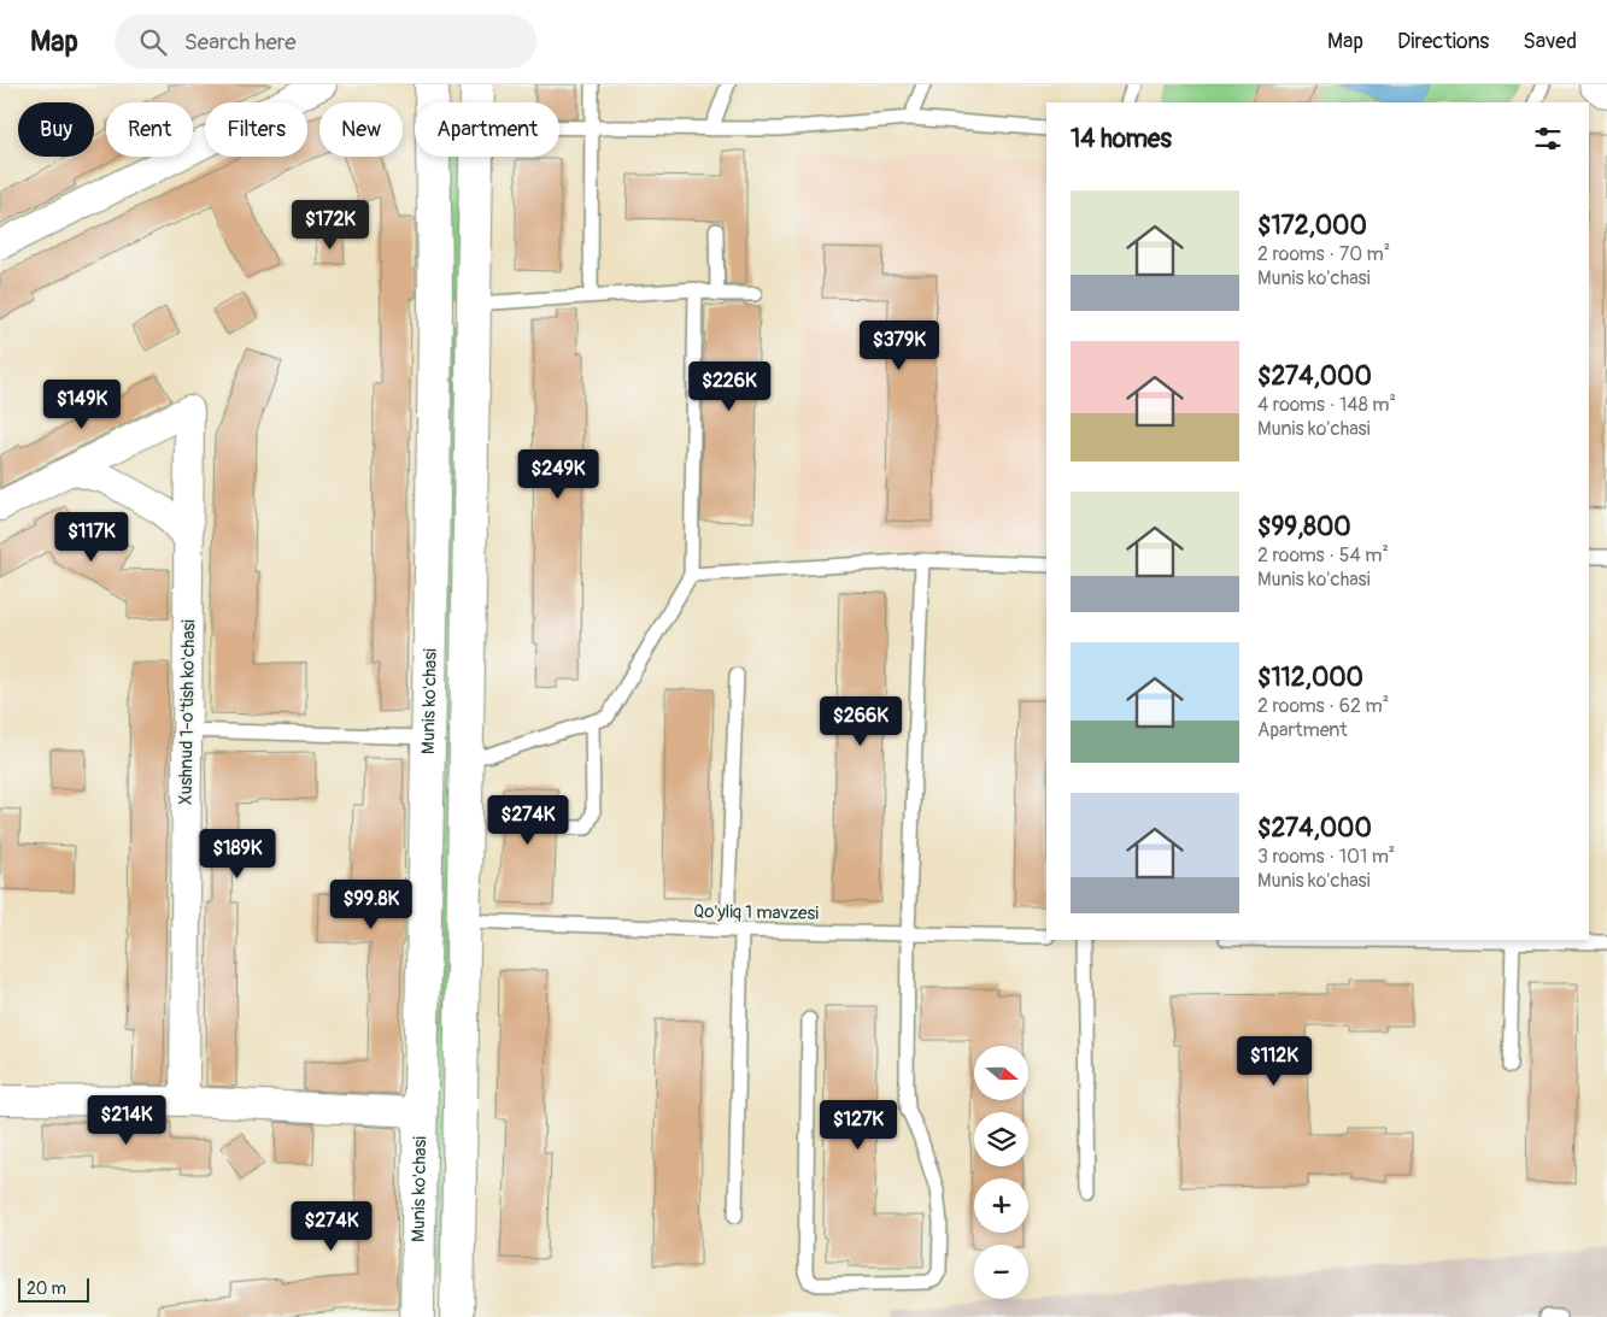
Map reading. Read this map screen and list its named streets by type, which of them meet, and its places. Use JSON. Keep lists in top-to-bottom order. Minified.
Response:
{"streets":{"street":["Munis ko'chasi","Xushnud 1-o'tish ko'chasi"],"lane":["Qo'yliq 1 mavzesi"]},"scale_bar":"20 m","north":"right","page":{"header":"Map","search":"Search here","nav":["Map","Directions","Saved"],"chip":["Buy","Rent","Filters","New","Apartment"],"heading":"14 homes","list":[{"name":"$172,000","note":"2 rooms · 70 m² · Munis ko'chasi"},{"name":"$274,000","note":"4 rooms · 148 m² · Munis ko'chasi"},{"name":"$99,800","note":"2 rooms · 54 m² · Munis ko'chasi"},{"name":"$112,000","note":"2 rooms · 62 m² · Apartment"},{"name":"$274,000","note":"3 rooms · 101 m² · Munis ko'chasi"}],"price":["$172K","$379K","$226K","$149K","$249K","$117K","$266K","$274K","$189K","$99.8K","$112K","$214K","$127K","$274K"],"map_buttons":["+","−"],"scale":"20 m"}}
